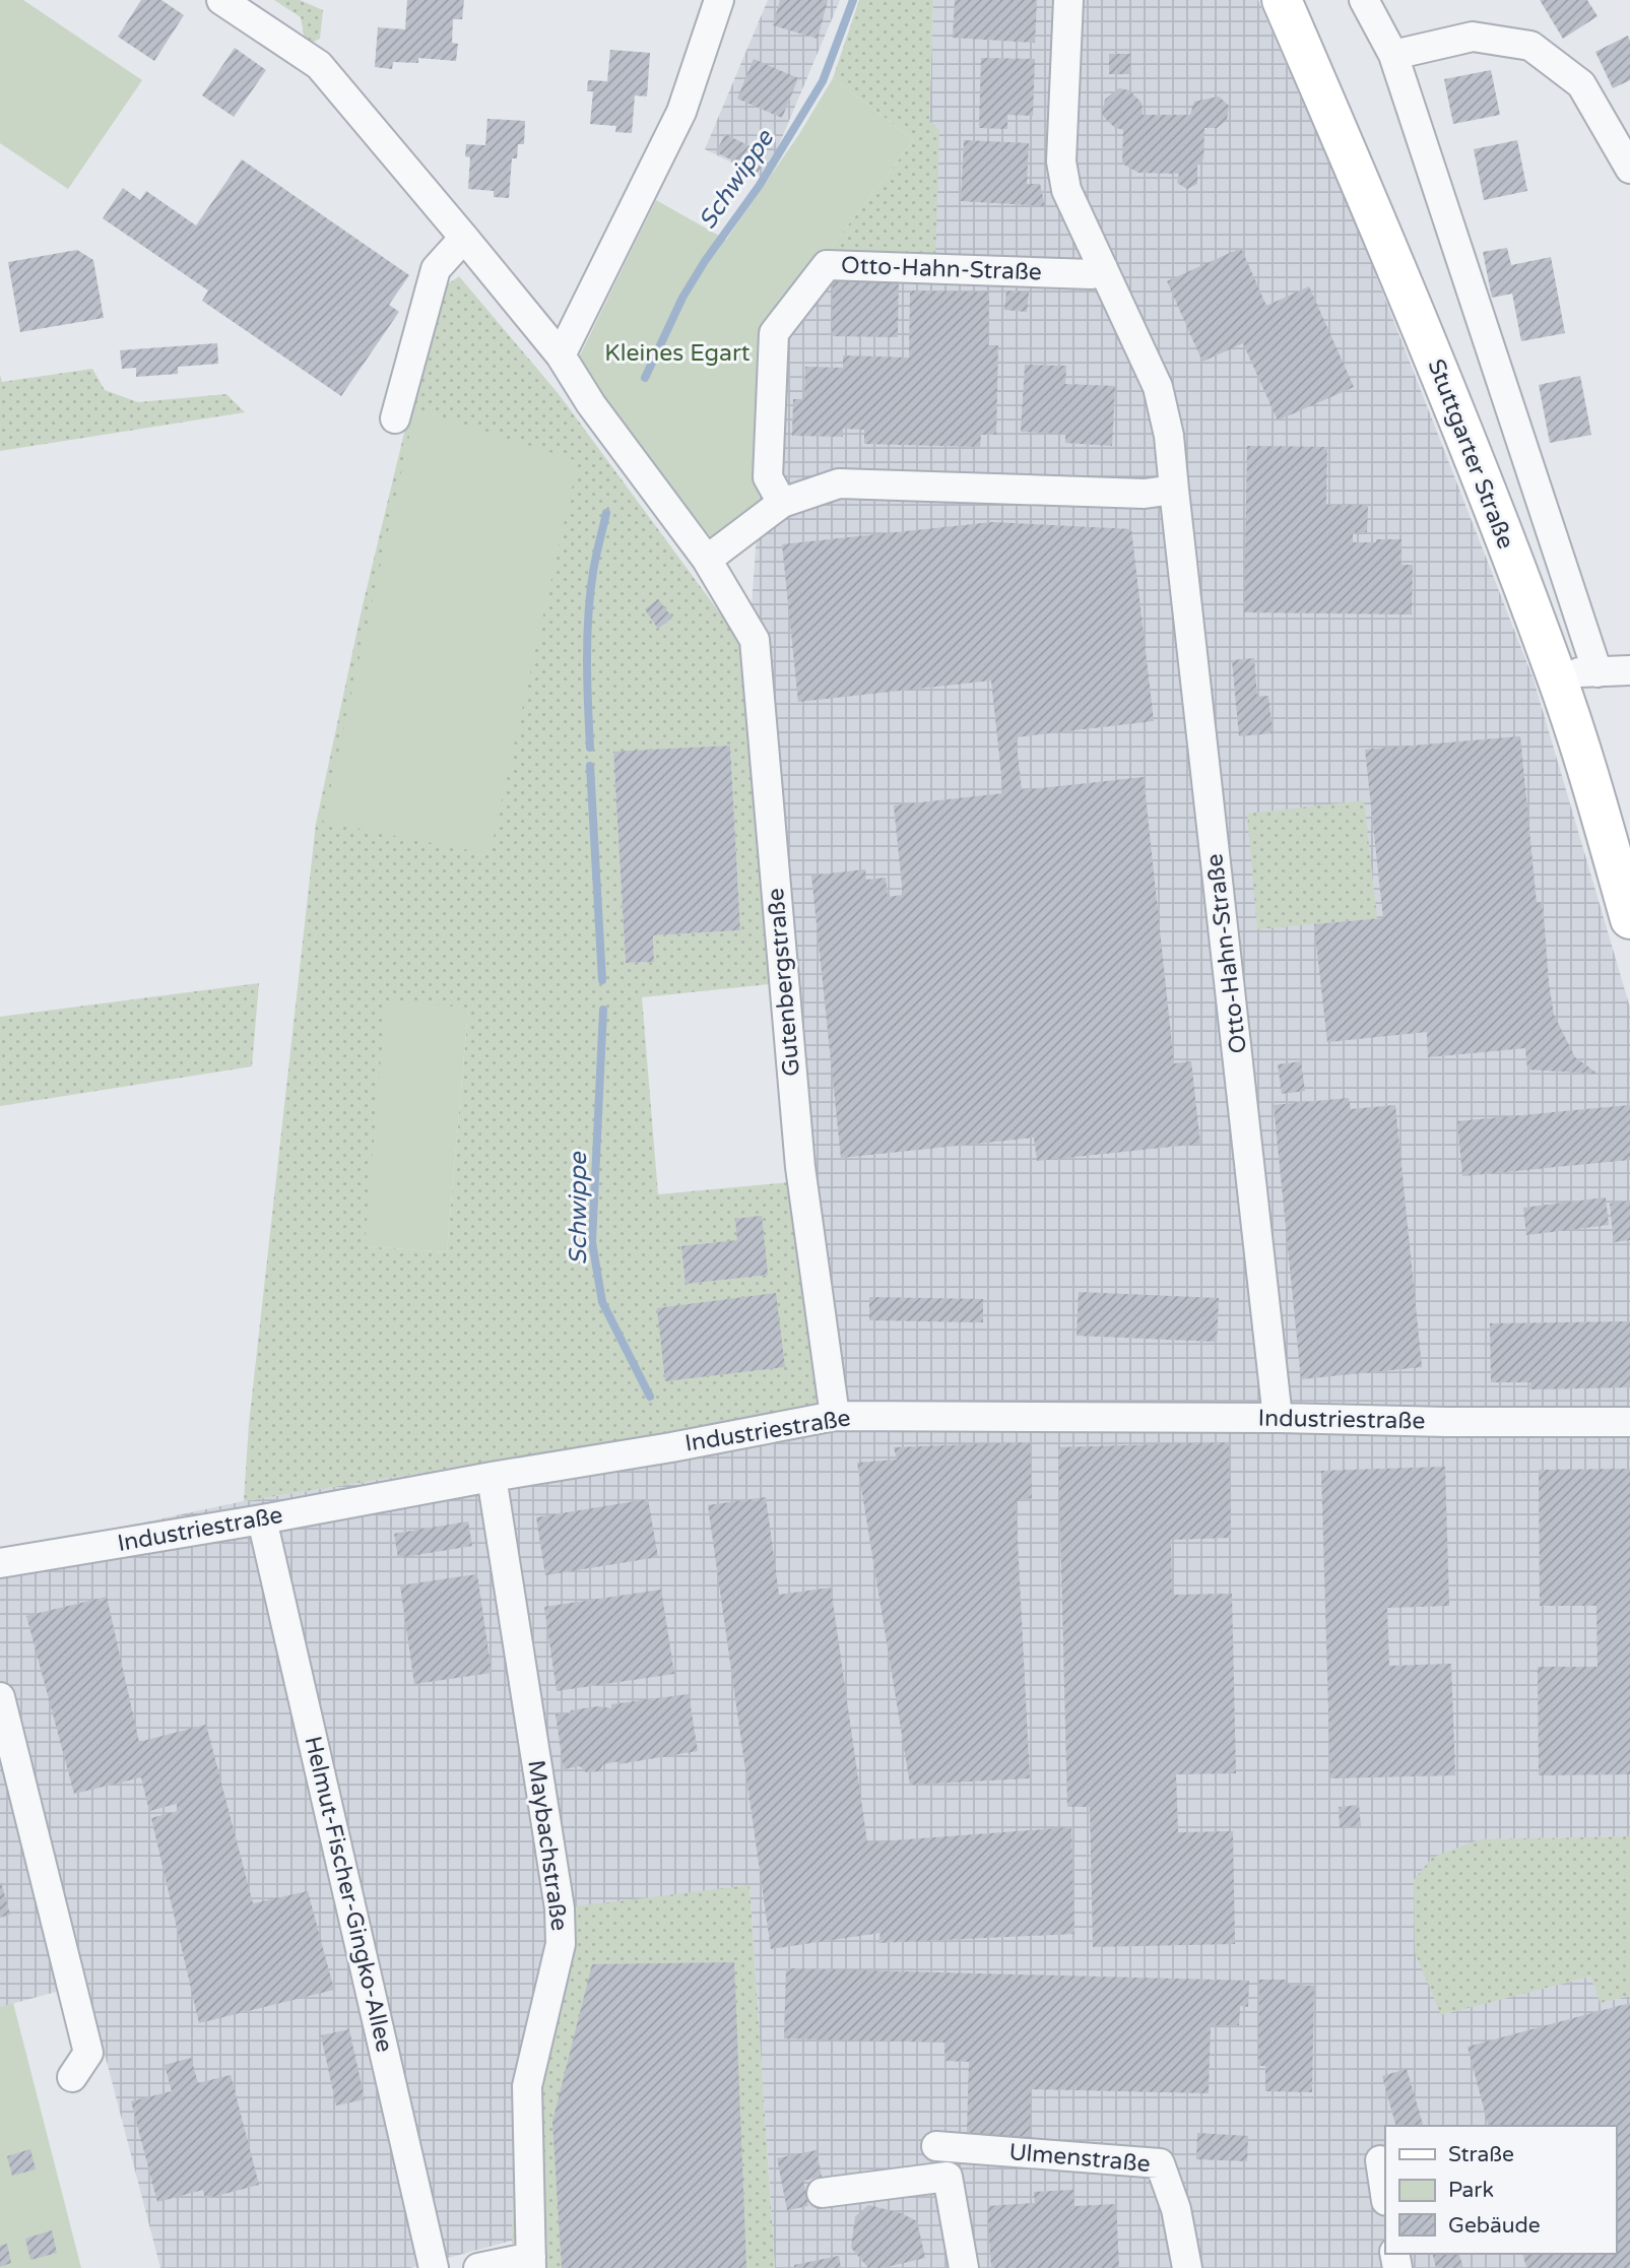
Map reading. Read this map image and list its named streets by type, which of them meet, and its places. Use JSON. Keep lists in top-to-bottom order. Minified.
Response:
{"streets":{"street":["Otto-Hahn-Straße","Stuttgarter Straße","Gutenbergstraße","Industriestraße","Maybachstraße","Helmut-Fischer-Gingko-Allee","Ulmenstraße"]},"crossings":[["Otto-Hahn-Straße","Industriestraße"],["Gutenbergstraße","Industriestraße"],["Industriestraße","Maybachstraße"],["Industriestraße","Helmut-Fischer-Gingko-Allee"]],"water":["Schwippe"],"parks":["Kleines Egart"],"legend":["Straße","Park","Gebäude"]}
